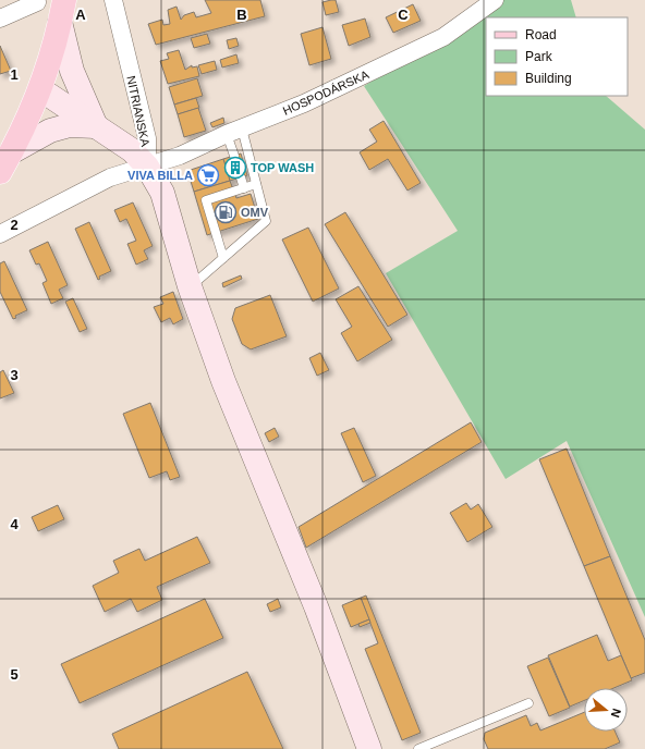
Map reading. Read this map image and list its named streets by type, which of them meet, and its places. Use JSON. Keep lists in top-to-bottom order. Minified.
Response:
{"streets":{"street":["HOSPODÁRSKA","NITRIANSKA"]},"crossings":[["HOSPODÁRSKA","NITRIANSKA"]],"places":{"building":["TOP WASH"],"supermarket":["VIVA BILLA"],"fuel station":["OMV"]},"legend":["Road","Park","Building"],"north":"right","grid":{"columns":["A","B","C"],"rows":["1","2","3","4","5"]}}
